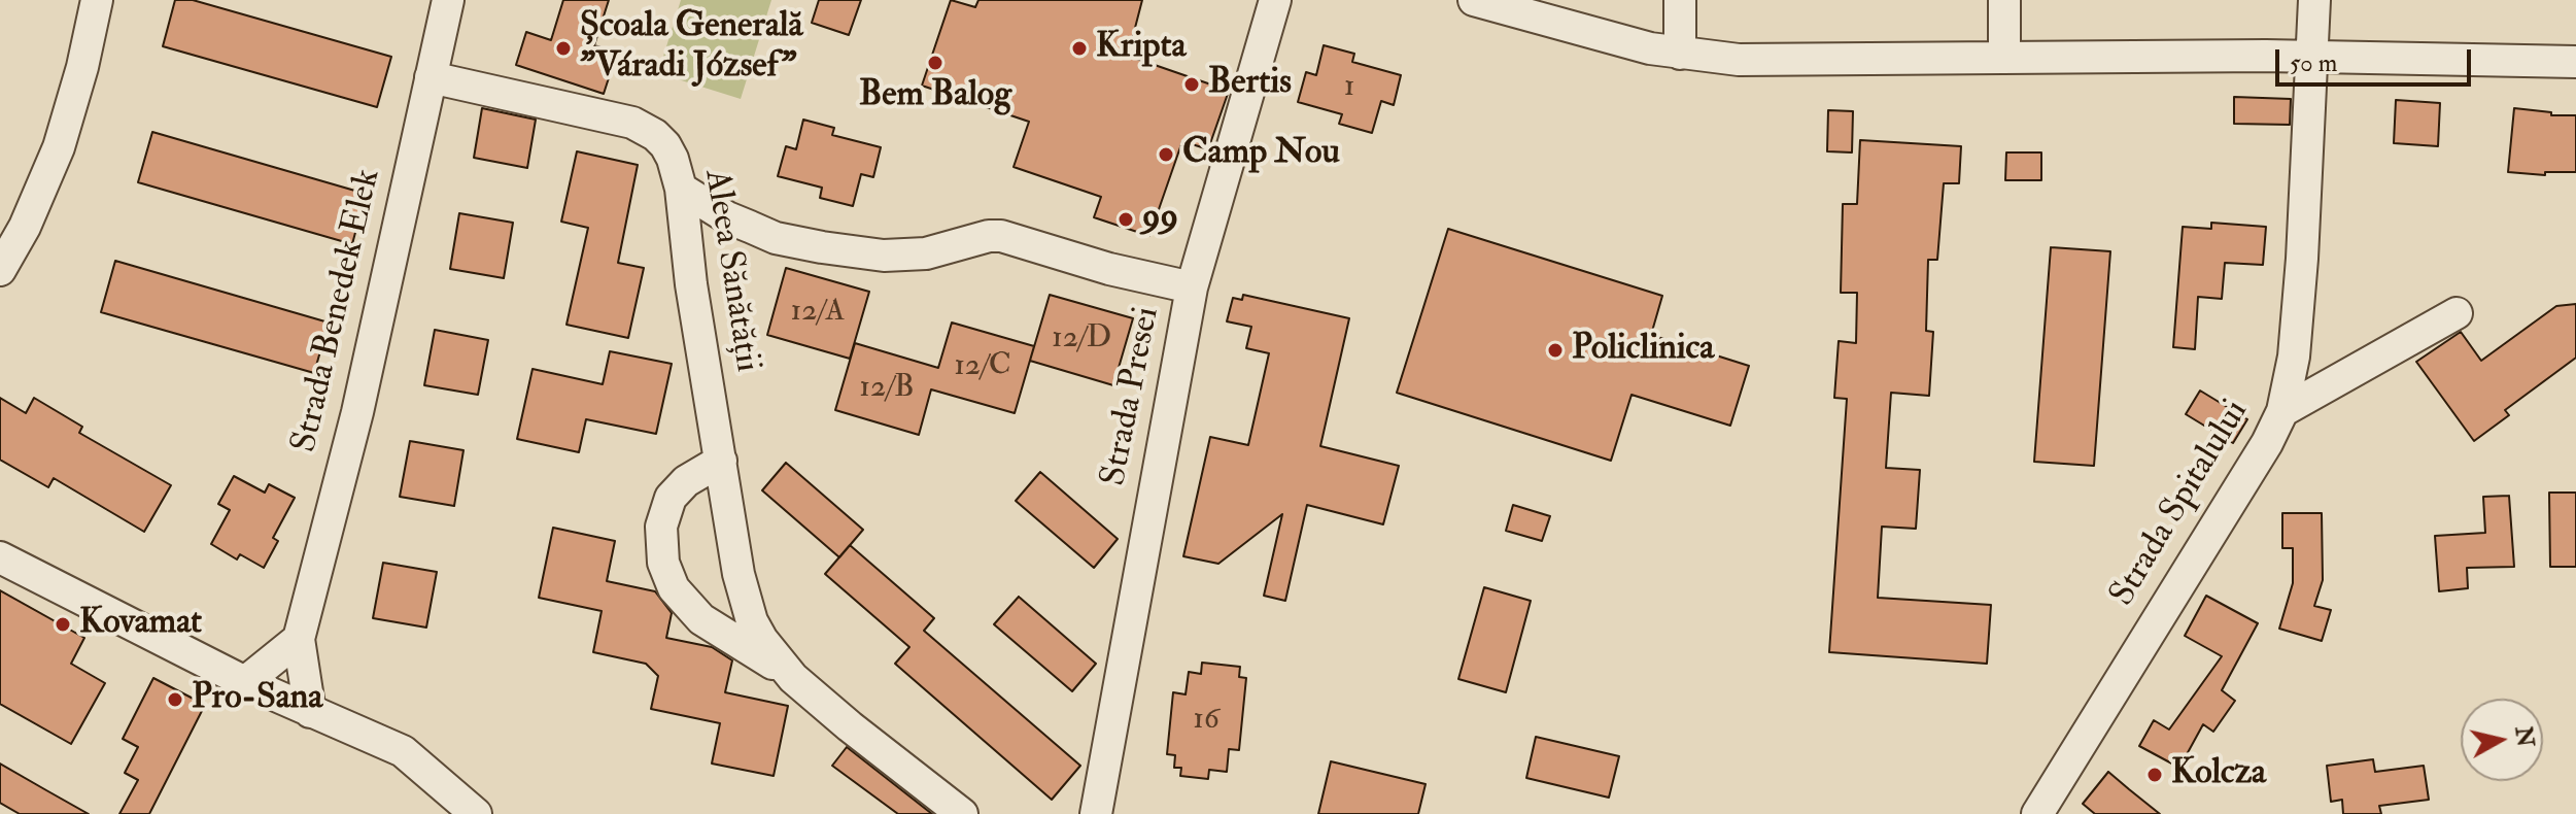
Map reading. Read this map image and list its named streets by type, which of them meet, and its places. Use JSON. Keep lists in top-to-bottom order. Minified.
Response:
{"streets":{"street":["Aleea Sănătății","Strada Benedek Elek","Strada Presei","Strada Spitalului"]},"crossings":[["Aleea Sănătății","Strada Benedek Elek"]],"places":["Școala Generală \"Váradi József\"","Kripta","Bem Balog","Bertis","Camp Nou","99","Policlinica","Kovamat","Pro-Sana","Kolcza"],"house_numbers":["1","12/A","12/D","12/C","12/B","16"],"scale_bar":"50 m","north":"right"}
